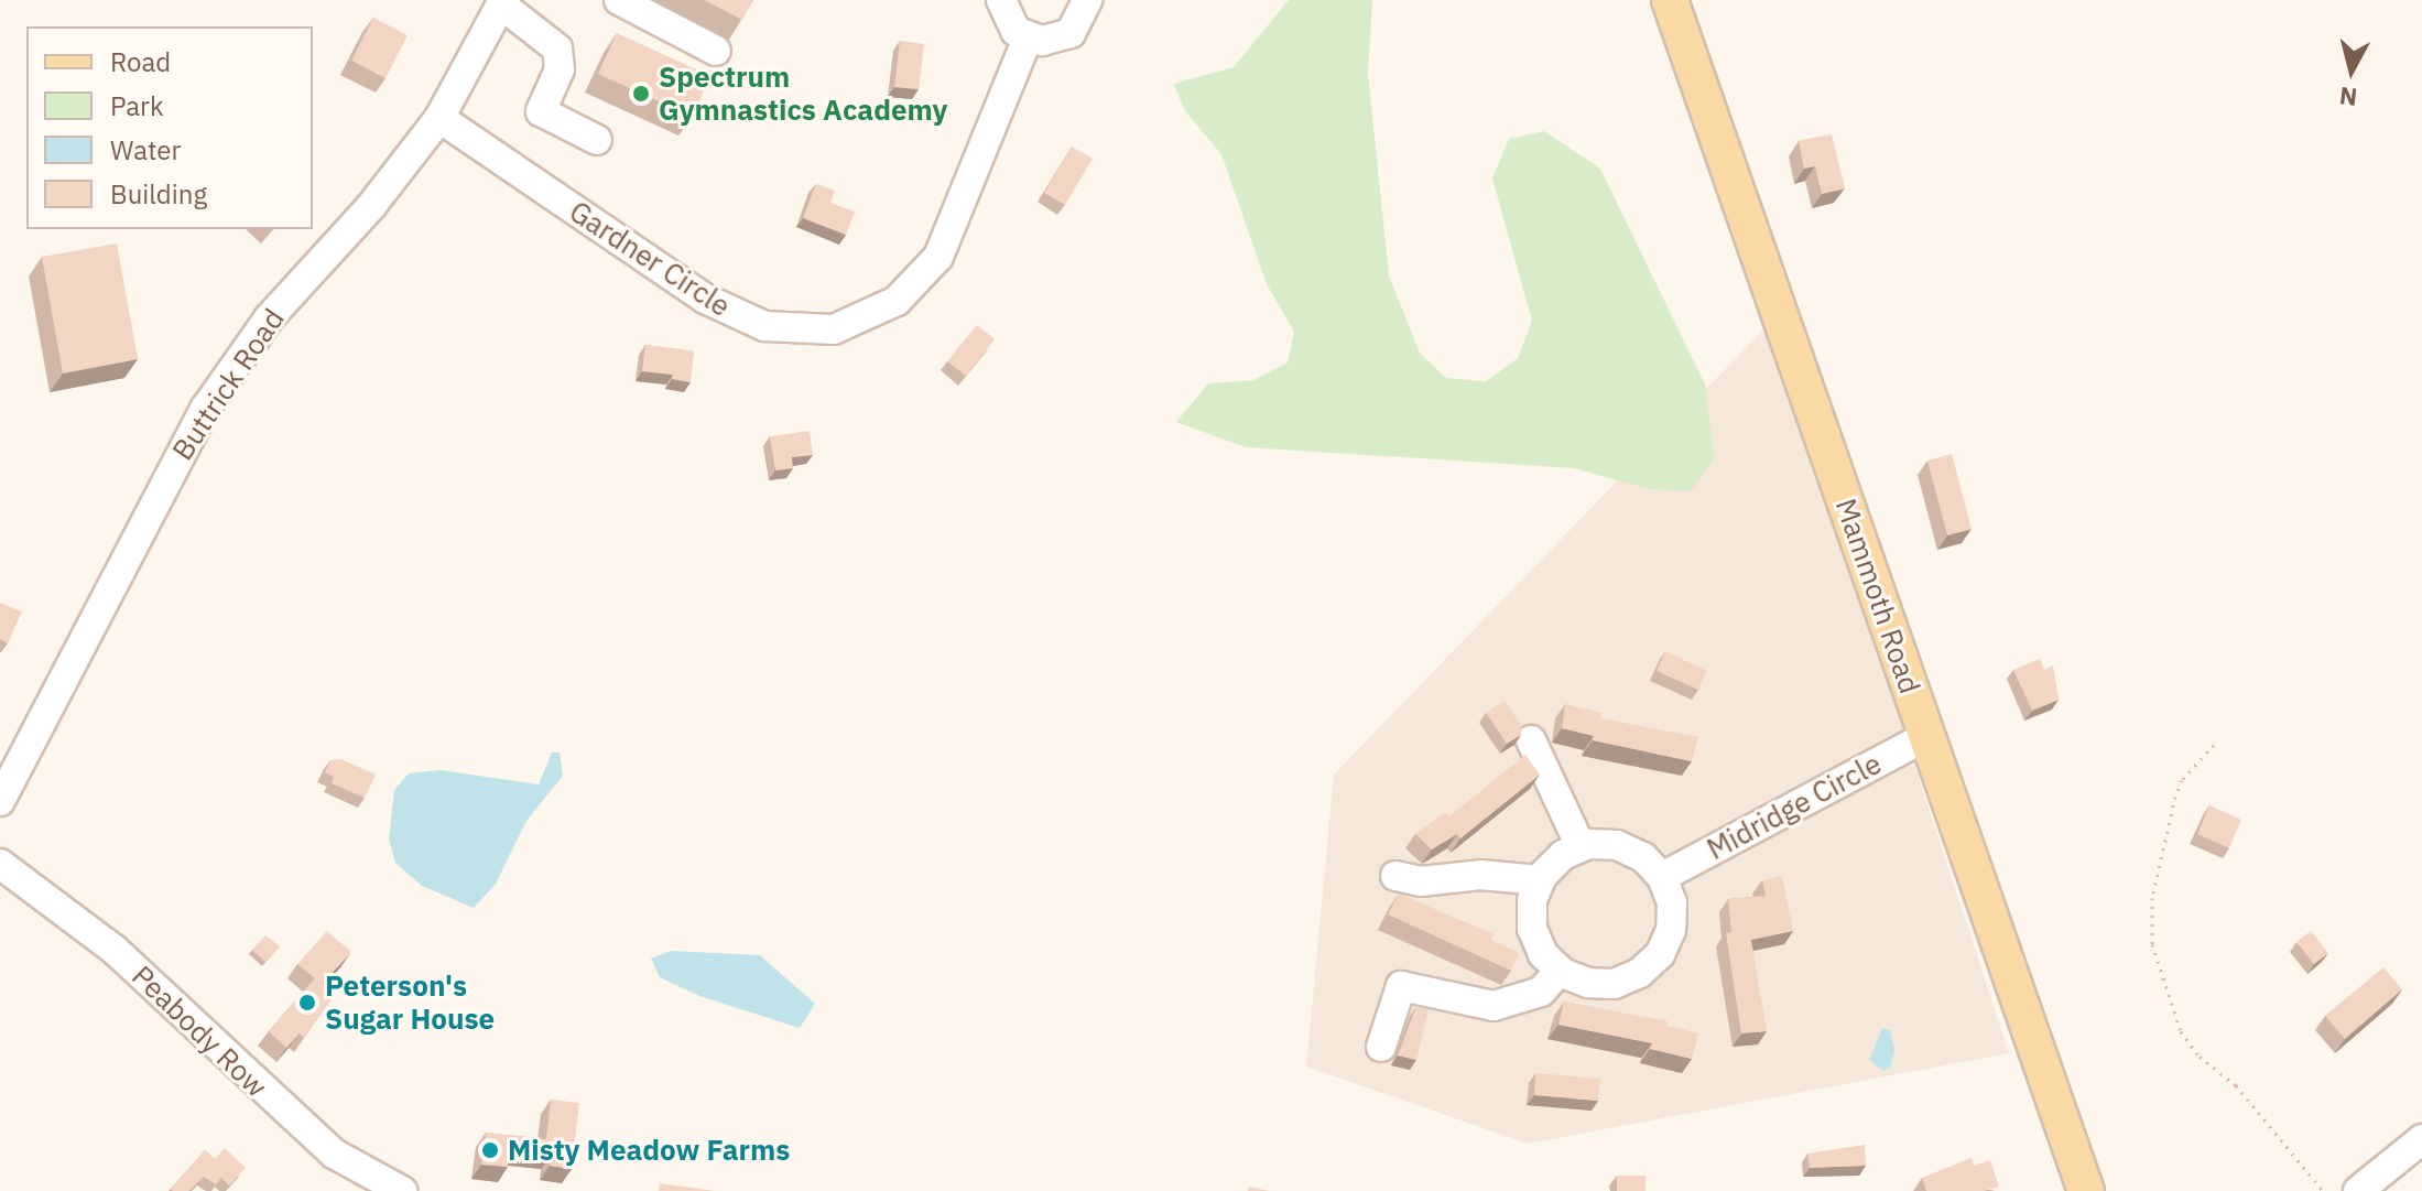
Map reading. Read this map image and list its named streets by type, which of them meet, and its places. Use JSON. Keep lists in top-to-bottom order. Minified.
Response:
{"streets":{"main road":["Mammoth Road"],"street":["Gardner Circle","Buttrick Road","Midridge Circle","Peabody Row"]},"crossings":[["Gardner Circle","Buttrick Road"],["Mammoth Road","Midridge Circle"]],"places":["Spectrum Gymnastics Academy","Peterson's Sugar House","Misty Meadow Farms"],"legend":["Road","Park","Water","Building"],"north":"bottom"}
